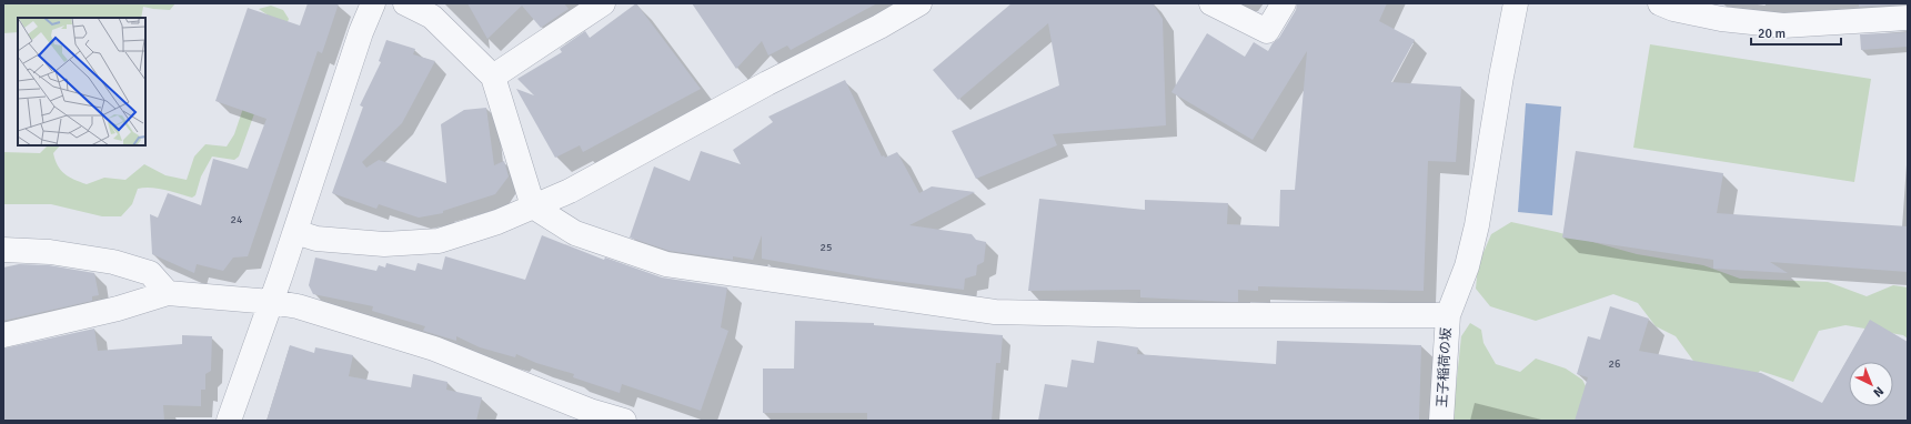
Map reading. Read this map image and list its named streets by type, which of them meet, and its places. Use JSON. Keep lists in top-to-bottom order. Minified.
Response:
{"streets":{"street":["王子稲荷の坂"]},"house_numbers":["24","25","26"],"scale_bar":"20 m","north":"bottom right"}
